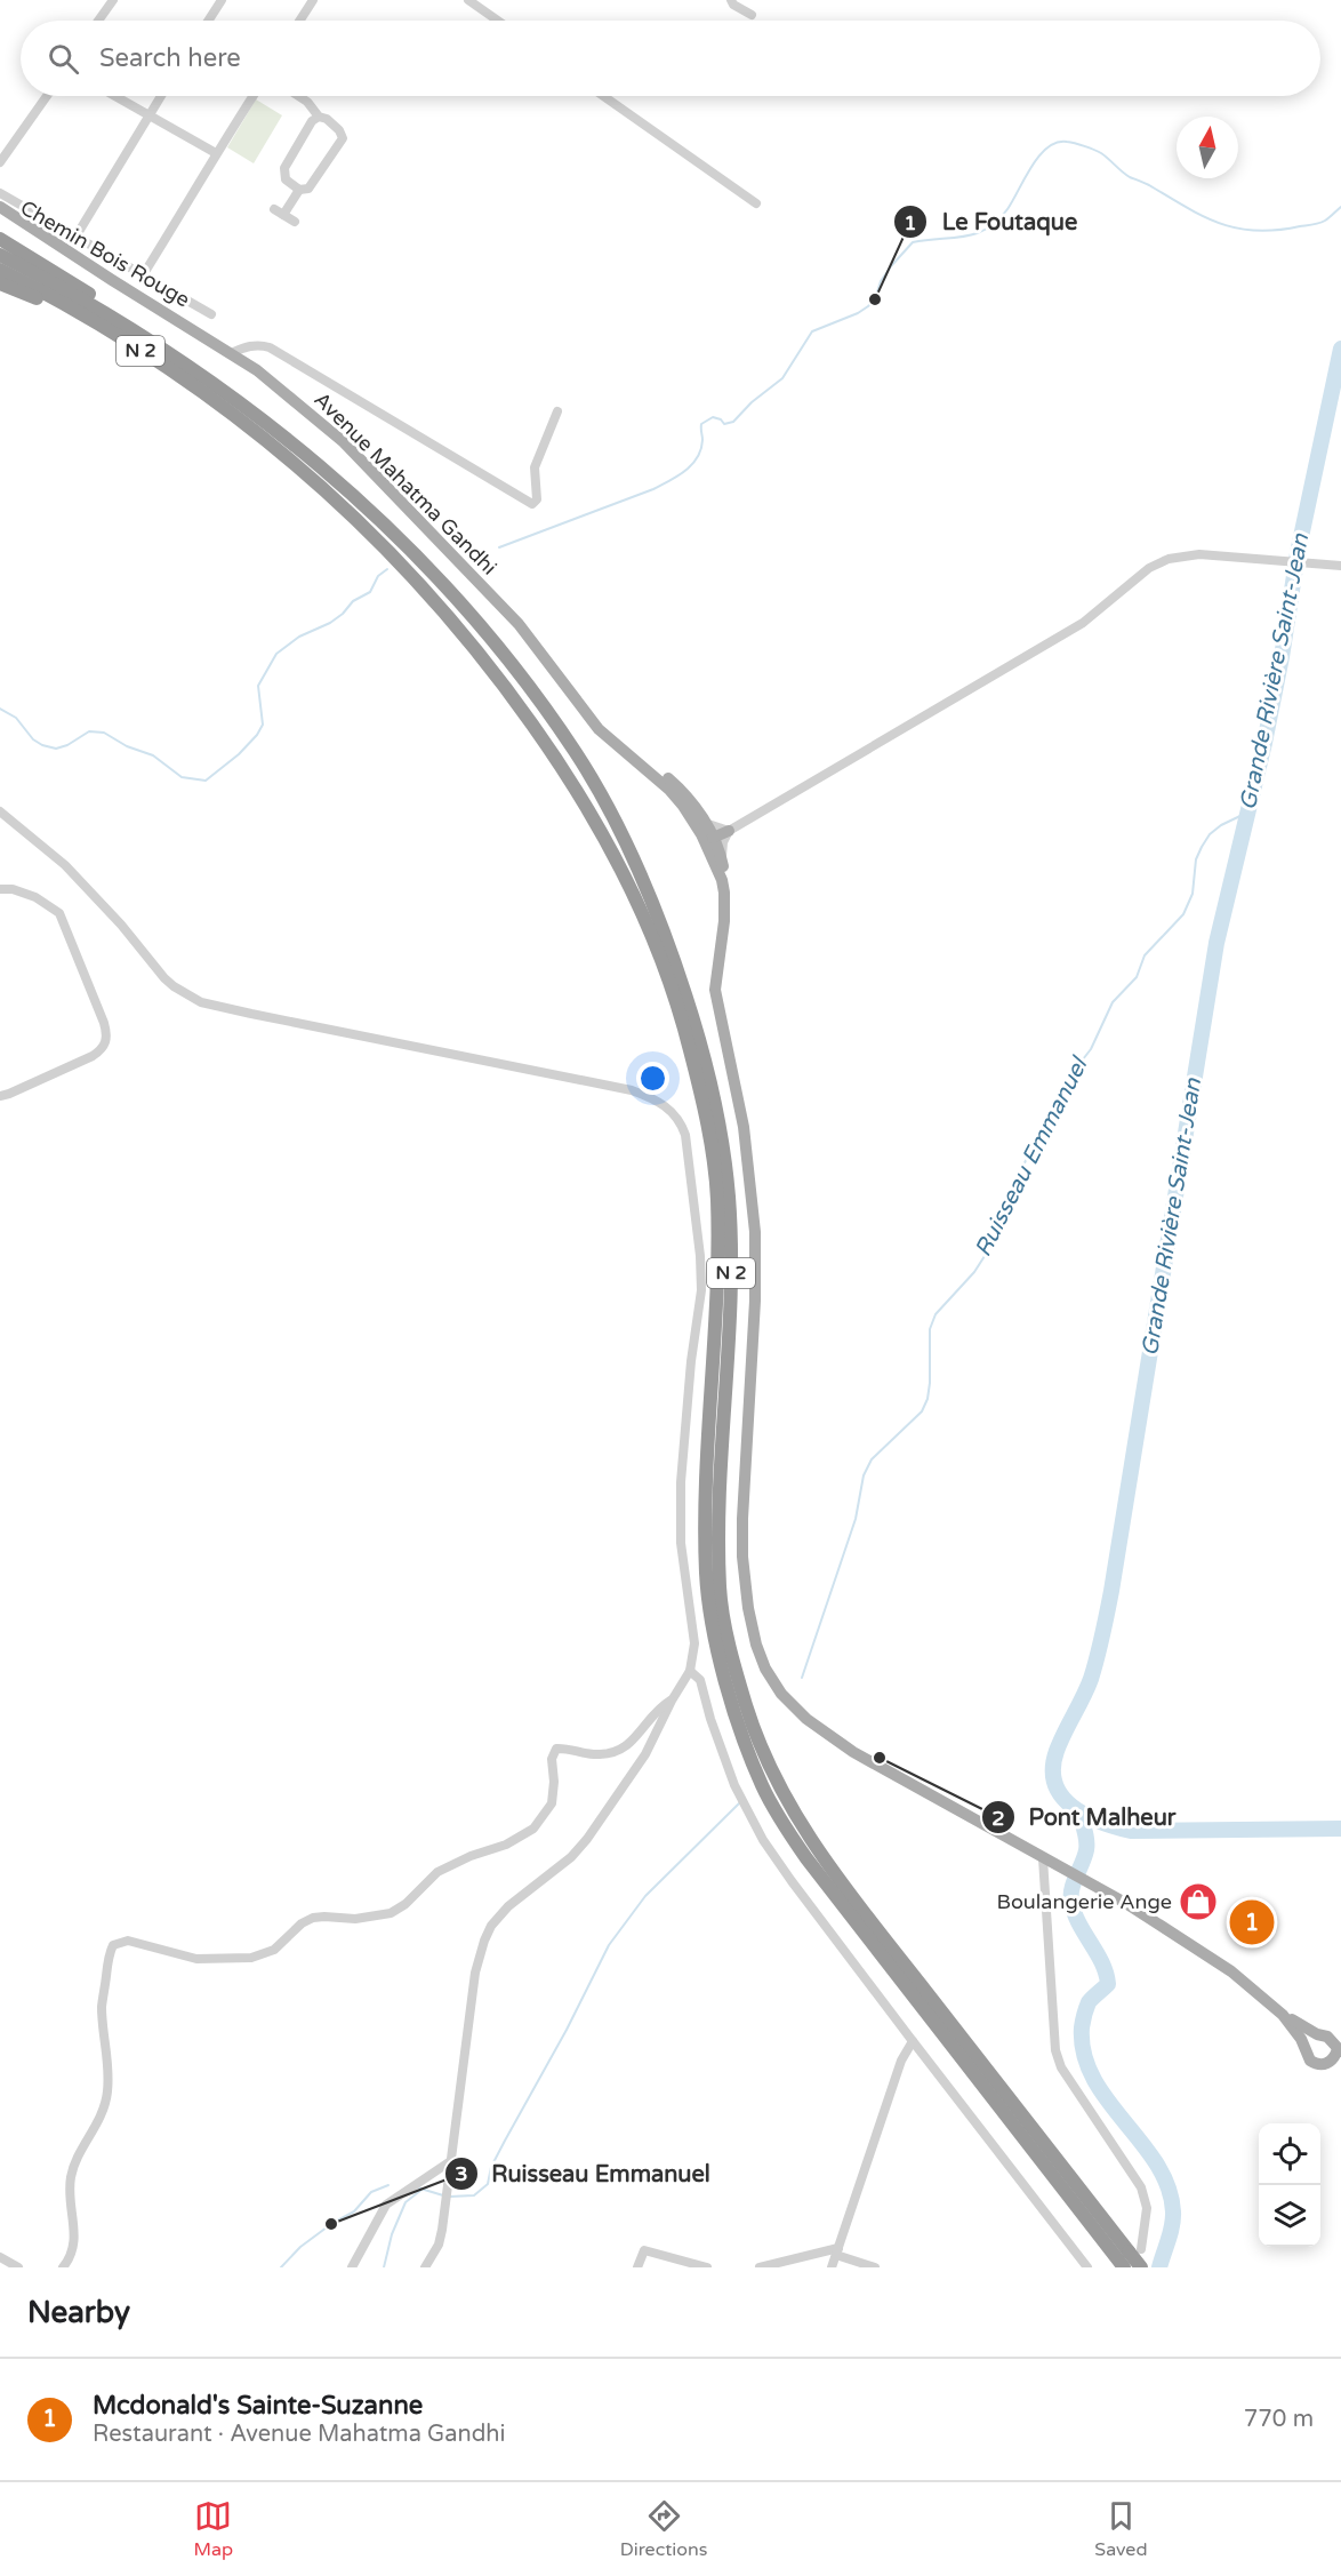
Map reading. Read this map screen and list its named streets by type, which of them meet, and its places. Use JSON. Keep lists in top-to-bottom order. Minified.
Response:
{"streets":{"highway":["N 2"],"main road":["Avenue Mahatma Gandhi"],"street":["Chemin Bois Rouge"]},"water":["Grande Rivière Saint-Jean","Ruisseau Emmanuel"],"places":{"other":["Le Foutaque","Pont Malheur","Ruisseau Emmanuel"],"shop":["Boulangerie Ange"]},"north":"top","page":{"search":"Search here","pins":"1","heading":"Nearby","list":[{"mark":"1","name":"Mcdonald's Sainte-Suzanne","note":"Restaurant · Avenue Mahatma Gandhi","value":"770 m"}],"nav":["Map","Directions","Saved"]}}
